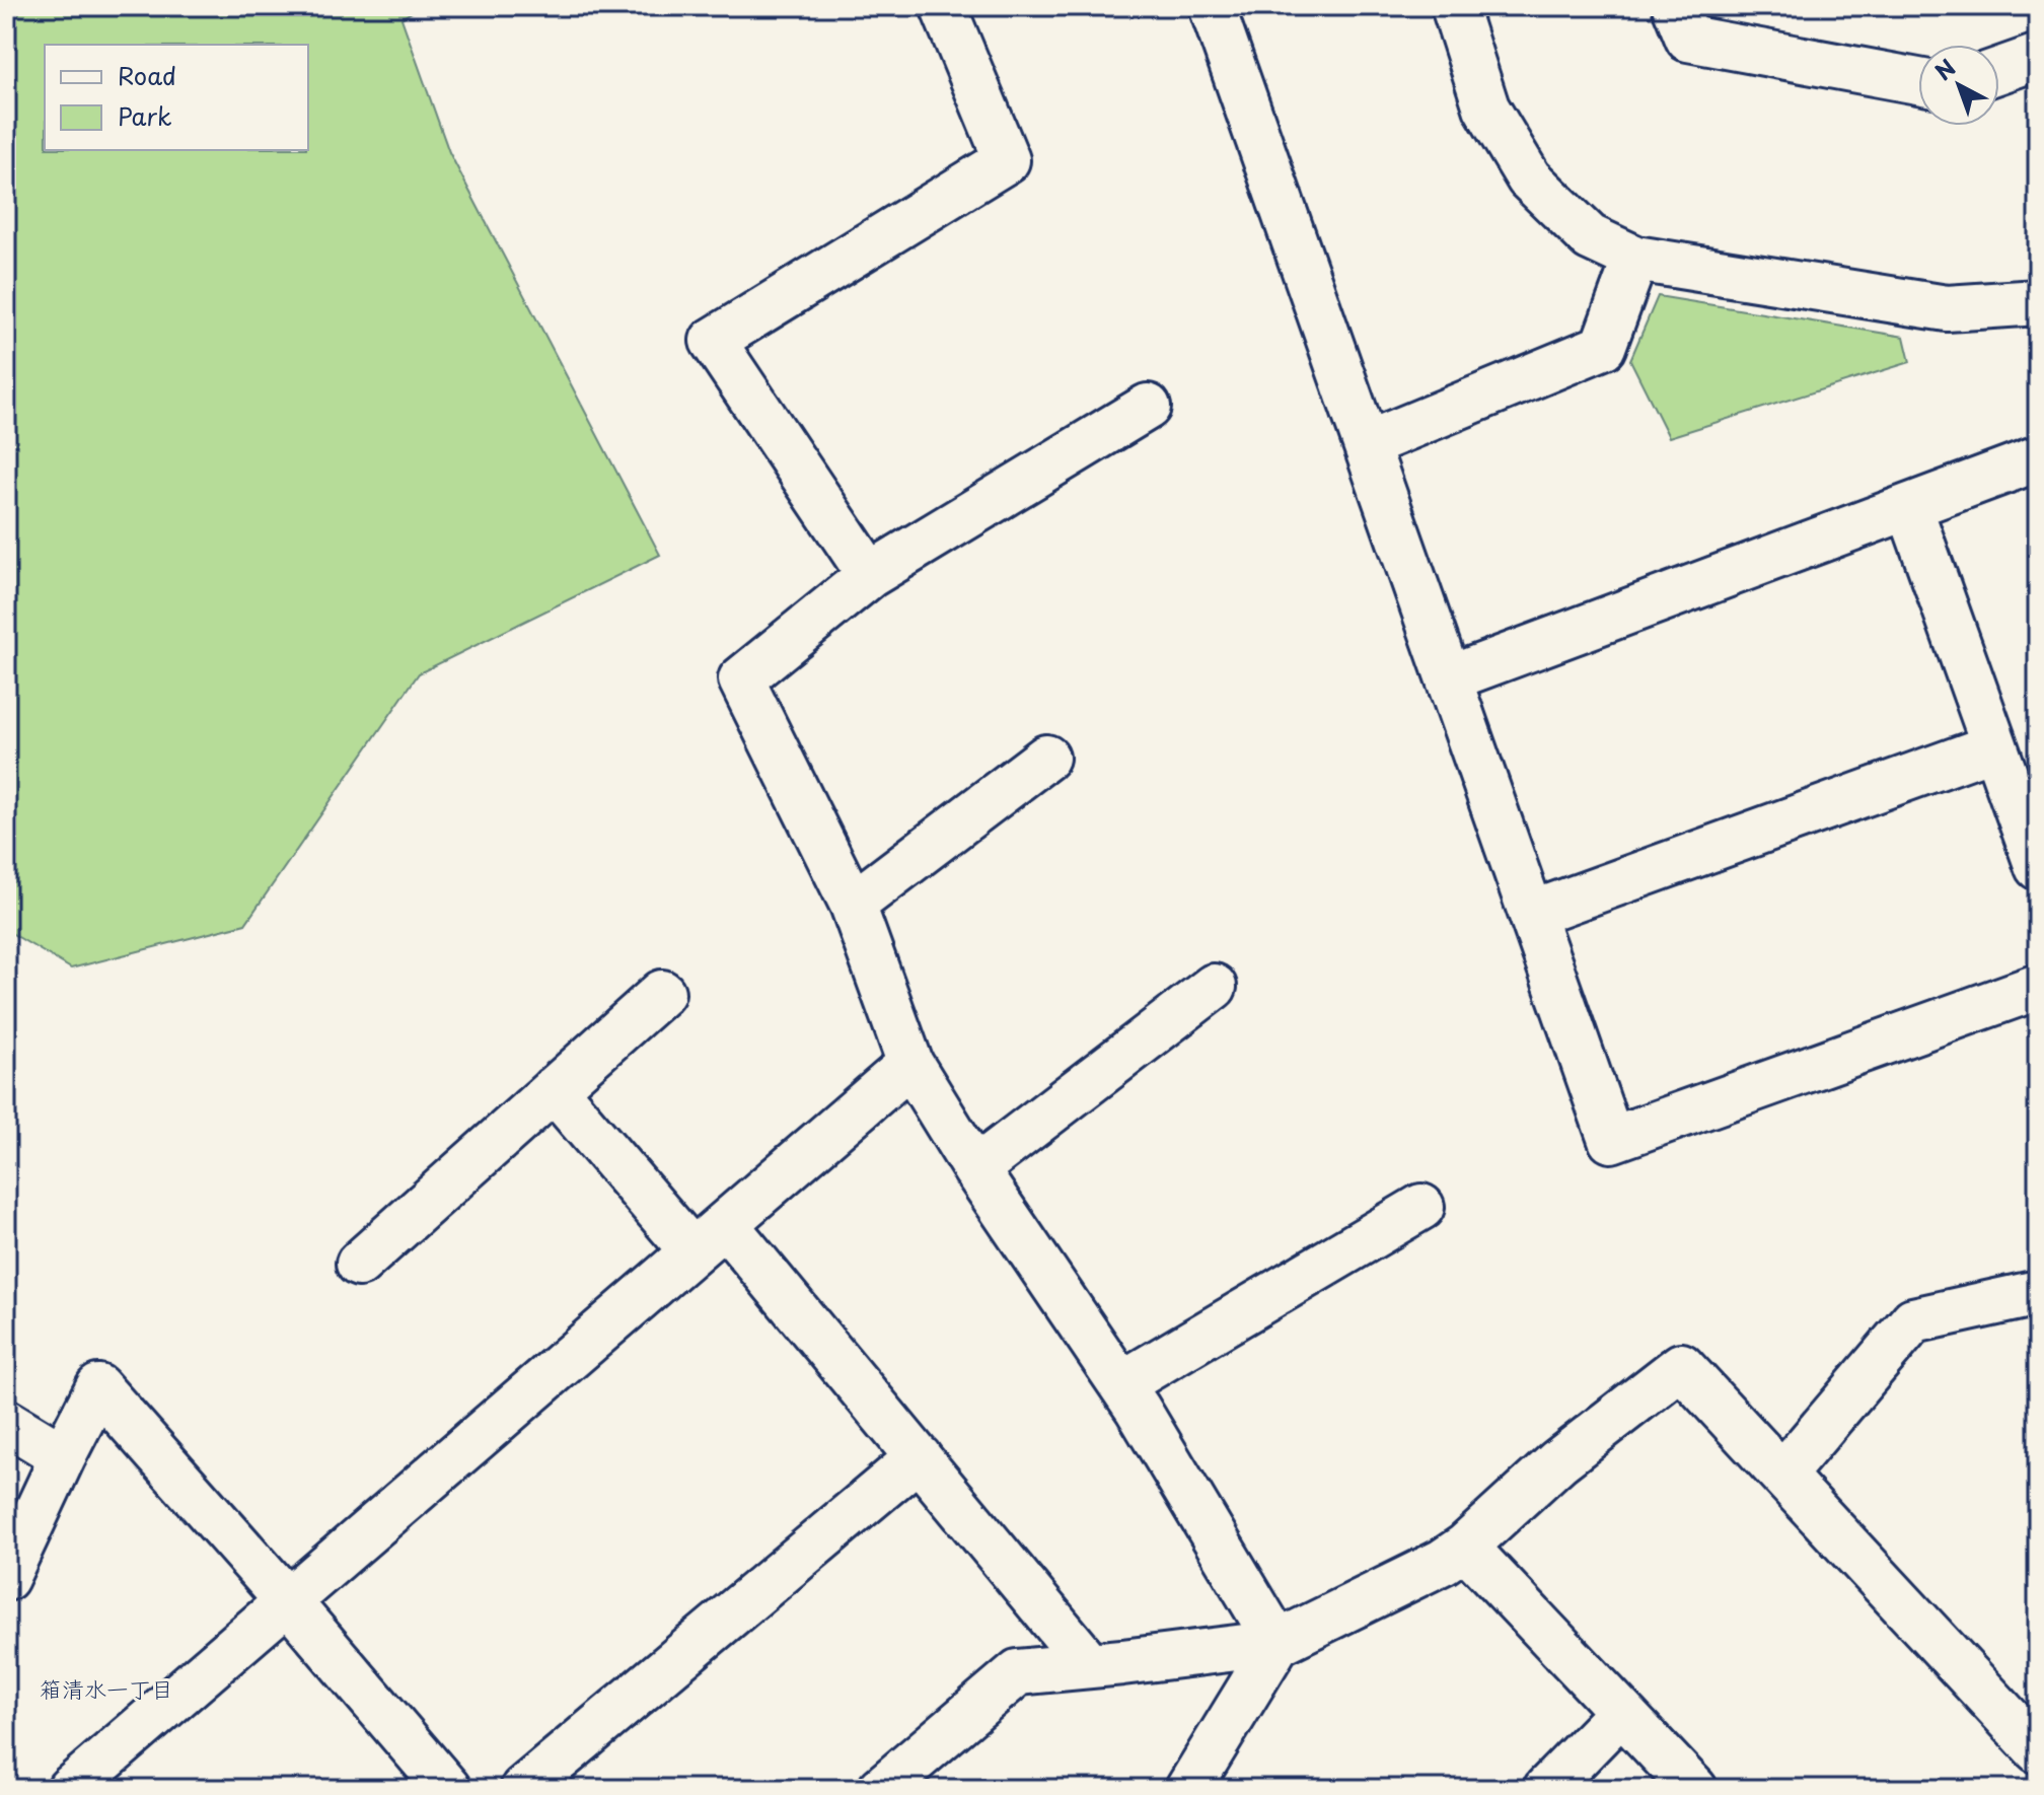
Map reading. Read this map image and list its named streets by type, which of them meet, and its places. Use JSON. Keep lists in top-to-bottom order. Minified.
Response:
{"districts":["箱清水一丁目"],"legend":["Road","Park"],"north":"top left"}
